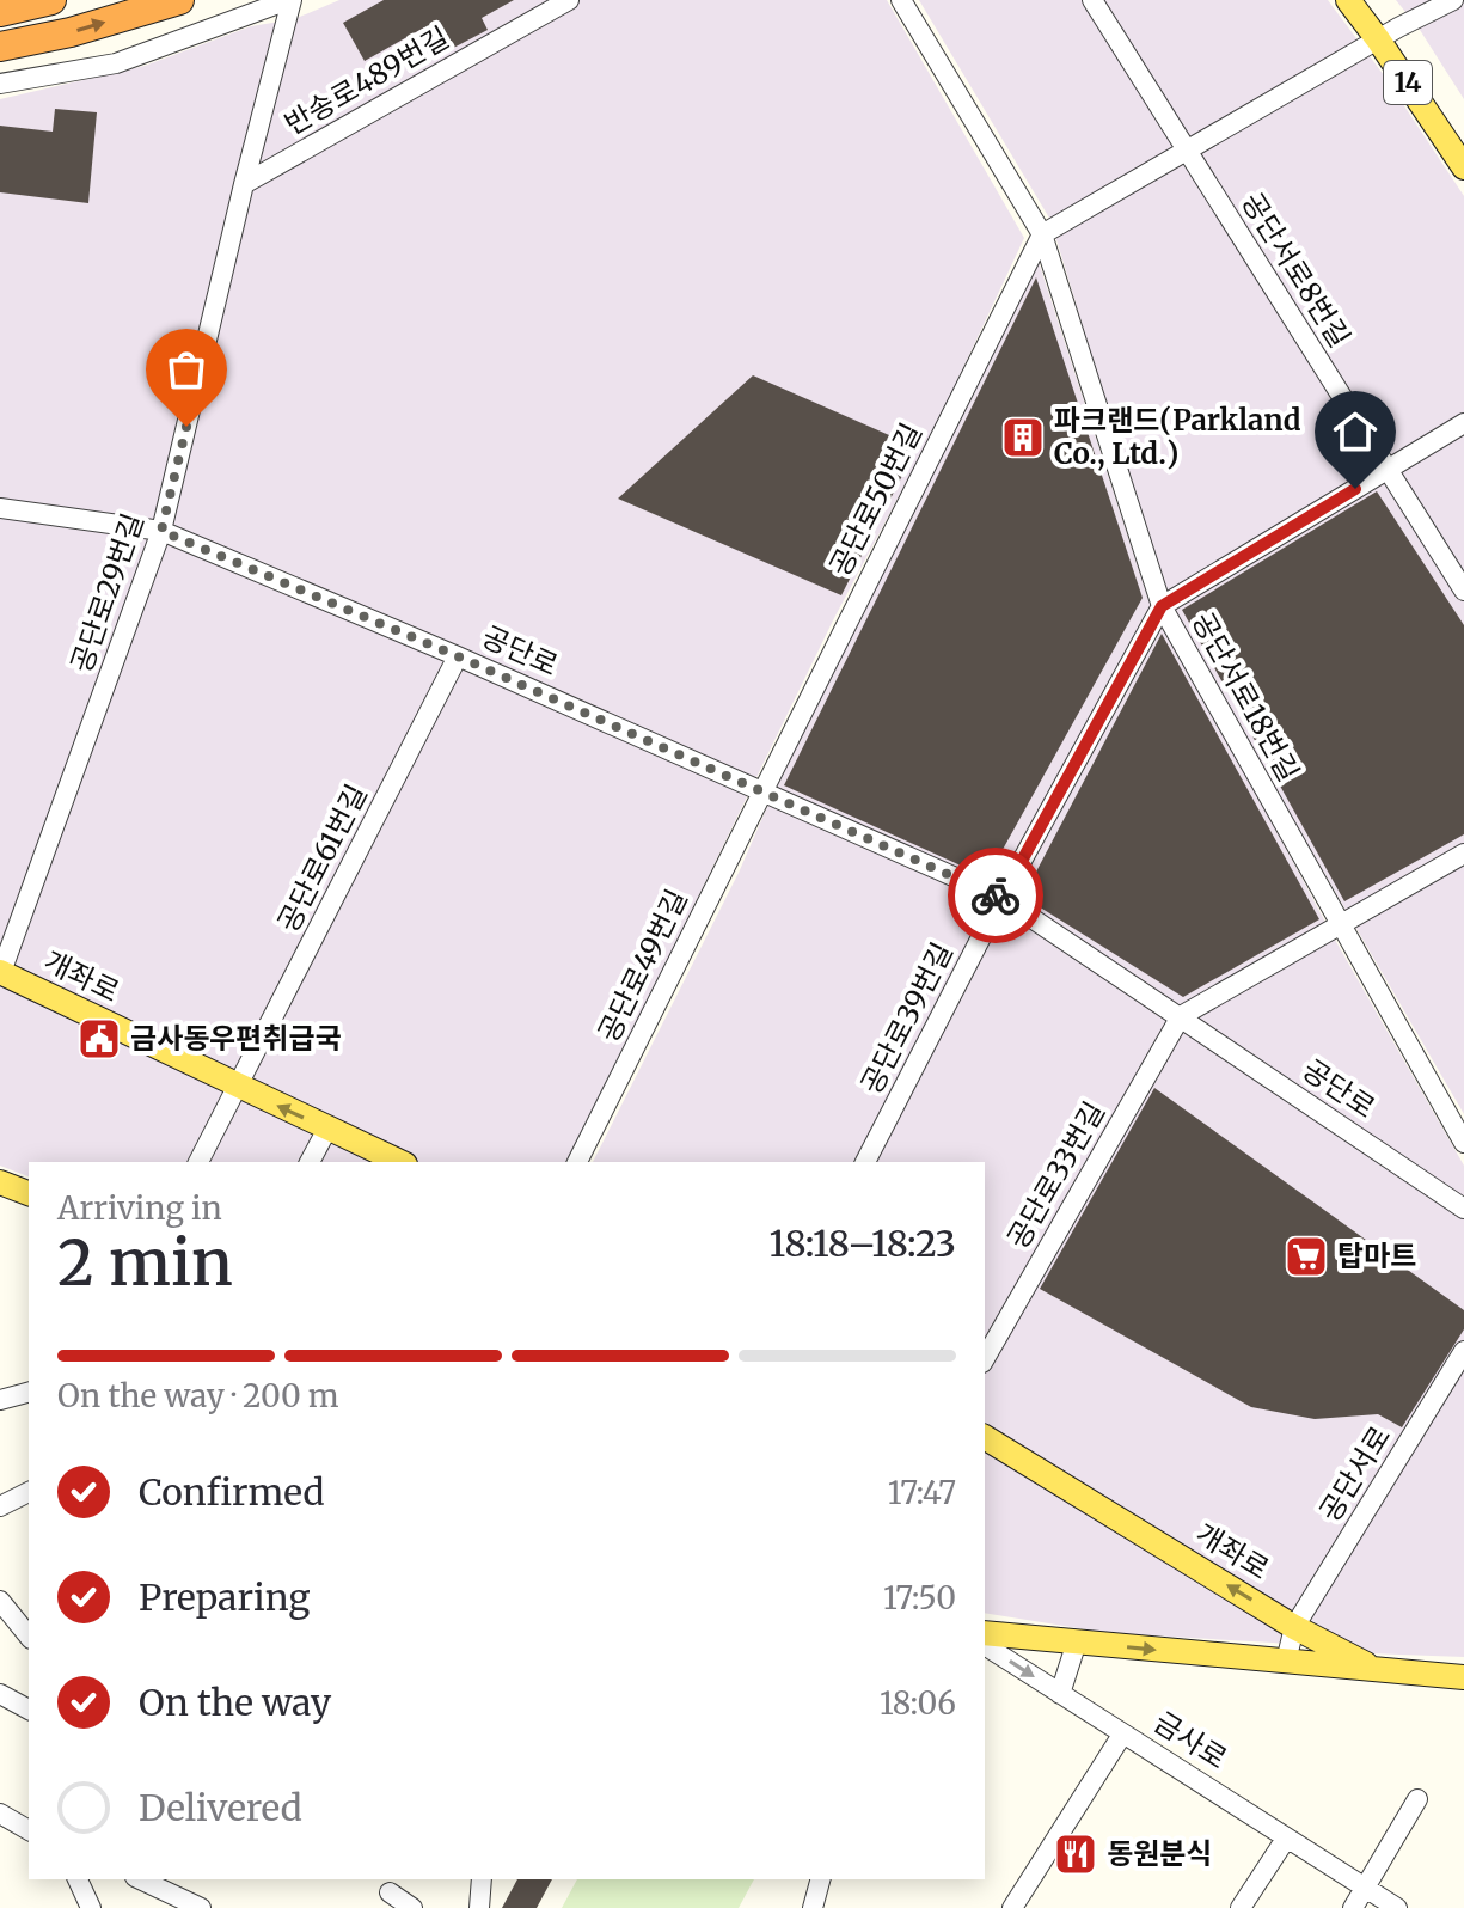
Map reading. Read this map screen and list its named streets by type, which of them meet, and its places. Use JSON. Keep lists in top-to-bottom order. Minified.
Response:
{"streets":{"main road":["14","개좌로"],"street":["반송로489번길","공단서로8번길","공단로50번길","공단로29번길","공단로","공단서로18번길","공단로61번길","공단로49번길","공단로39번길","공단로33번길","공단서로","금사로"]},"crossings":[["반송로489번길","공단로29번길"],["공단로50번길","공단로"],["공단로50번길","공단서로18번길"],["공단로50번길","공단로49번길"],["공단로29번길","공단로"],["공단로29번길","개좌로"],["공단로","공단로61번길"],["공단로","공단로49번길"],["공단로","공단로39번길"],["공단로","공단로33번길"],["공단로61번길","개좌로"],["개좌로","공단서로"]],"places":{"building":["파크랜드(Parkland Co., Ltd.)"],"public building":["금사동우편취급국"],"supermarket":["탑마트"],"restaurant":["동원분식"]},"page":{"heading":["2 min","Arriving in","18:18–18:23"],"bar":"On the way · 200 m","list":[["Confirmed","17:47"],["Preparing","17:50"],["On the way","18:06"],"Delivered"]}}
